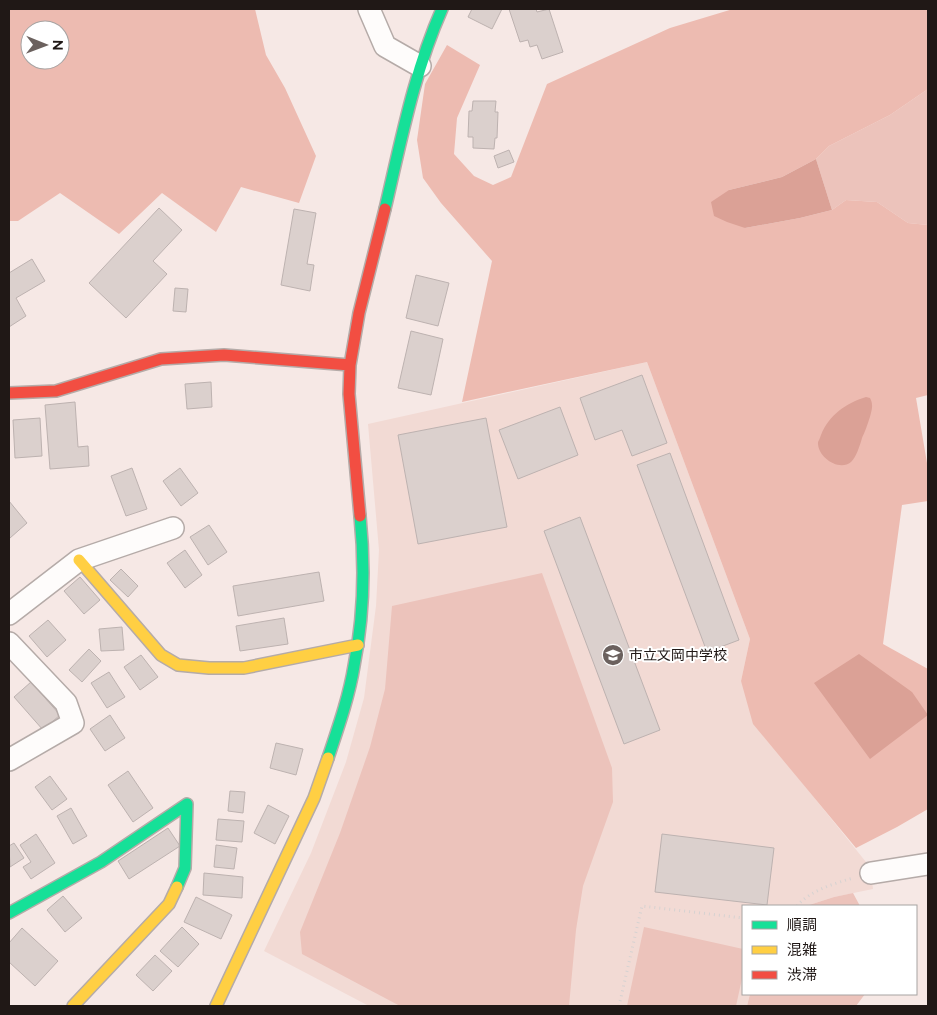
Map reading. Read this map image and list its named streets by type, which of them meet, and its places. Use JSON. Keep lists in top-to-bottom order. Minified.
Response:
{"places":{"school or university":["市立文岡中学校"]},"legend":["順調","混雑","渋滞"],"north":"right"}
